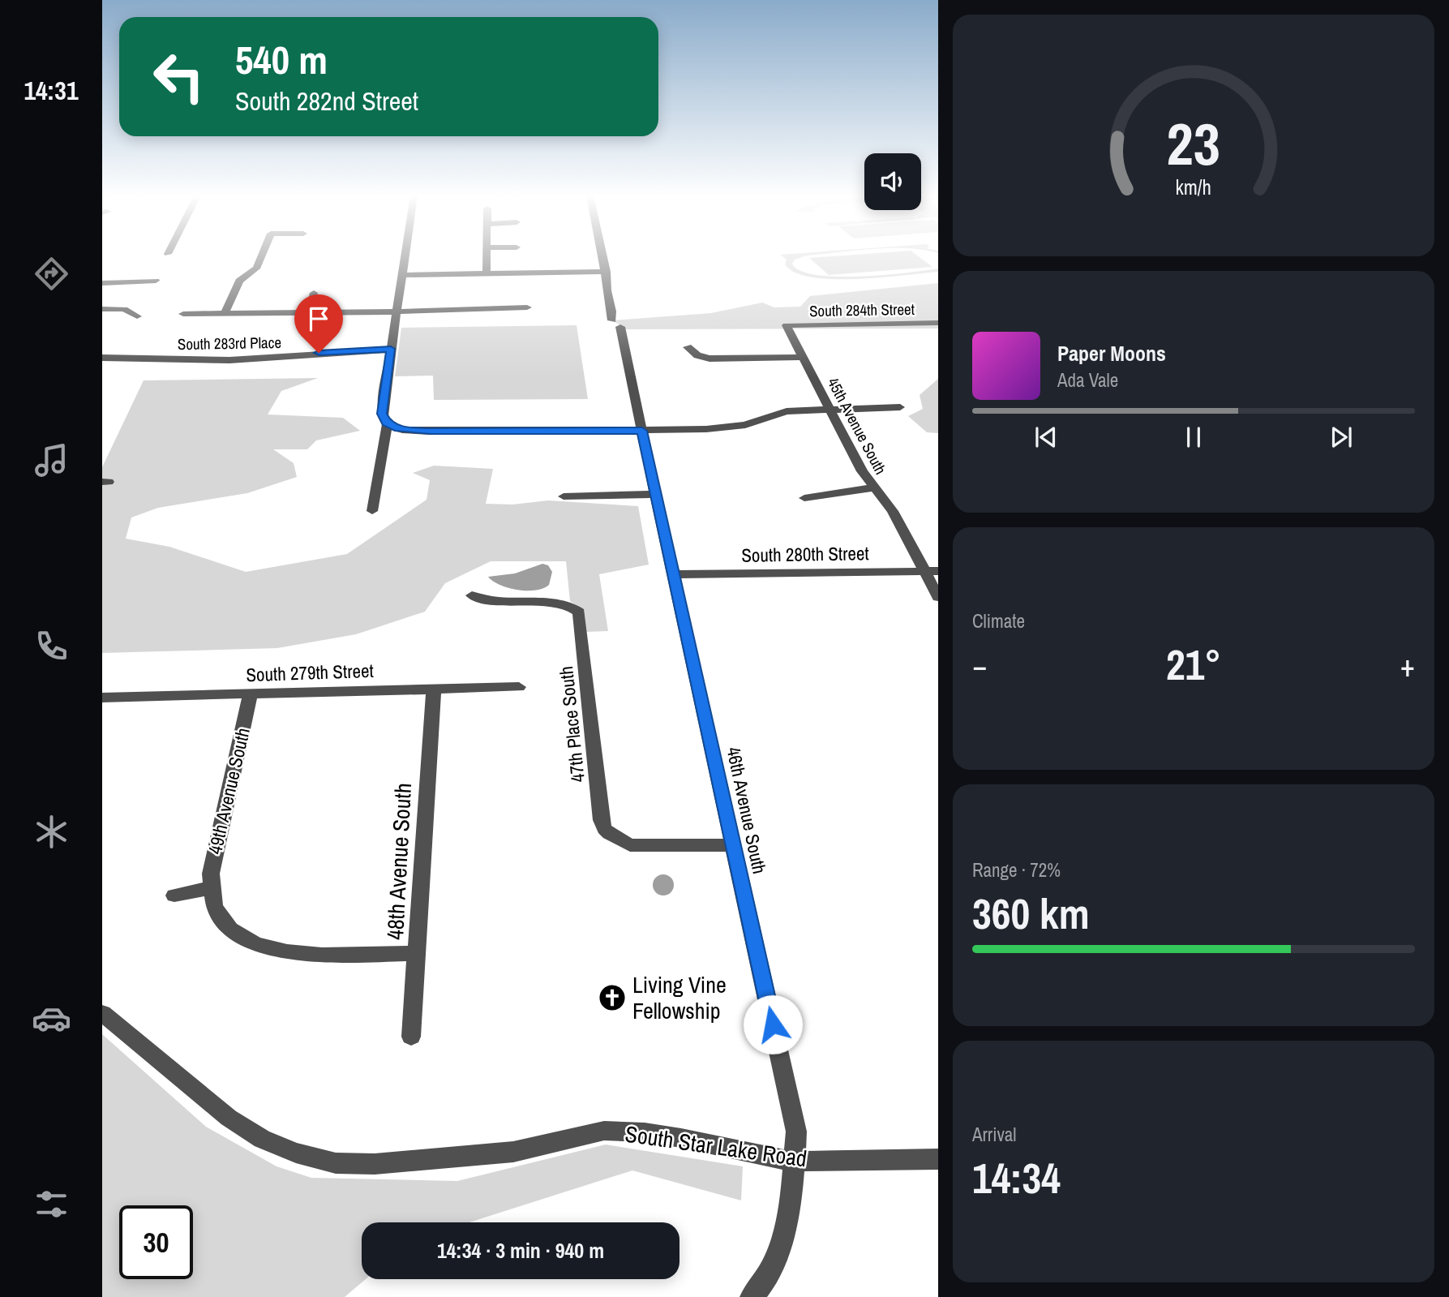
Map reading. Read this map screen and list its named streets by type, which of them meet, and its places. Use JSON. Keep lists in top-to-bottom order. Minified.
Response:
{"streets":{"street":["South 284th Street","South 283rd Place","45th Avenue South","South 280th Street","South 279th Street","47th Place South","49th Avenue South","46th Avenue South","48th Avenue South","South Star Lake Road"]},"crossings":[["South 284th Street","45th Avenue South"],["45th Avenue South","South 280th Street"],["South 280th Street","46th Avenue South"],["South 279th Street","49th Avenue South"],["South 279th Street","48th Avenue South"],["47th Place South","46th Avenue South"],["46th Avenue South","South Star Lake Road"]],"places":{"church":["Living Vine Fellowship"]},"page":{"tabs":"14:31","turn":["540 m","South 282nd Street"],"song":["Paper Moons","Ada Vale"],"tile":["Climate",["Range · 72%","360 km"],["Arrival","14:34"]],"heat":["−","21°","+"],"limit":"30","trip":"14:34 · 3 min · 940 m","gauge":["23","km/h"]}}
